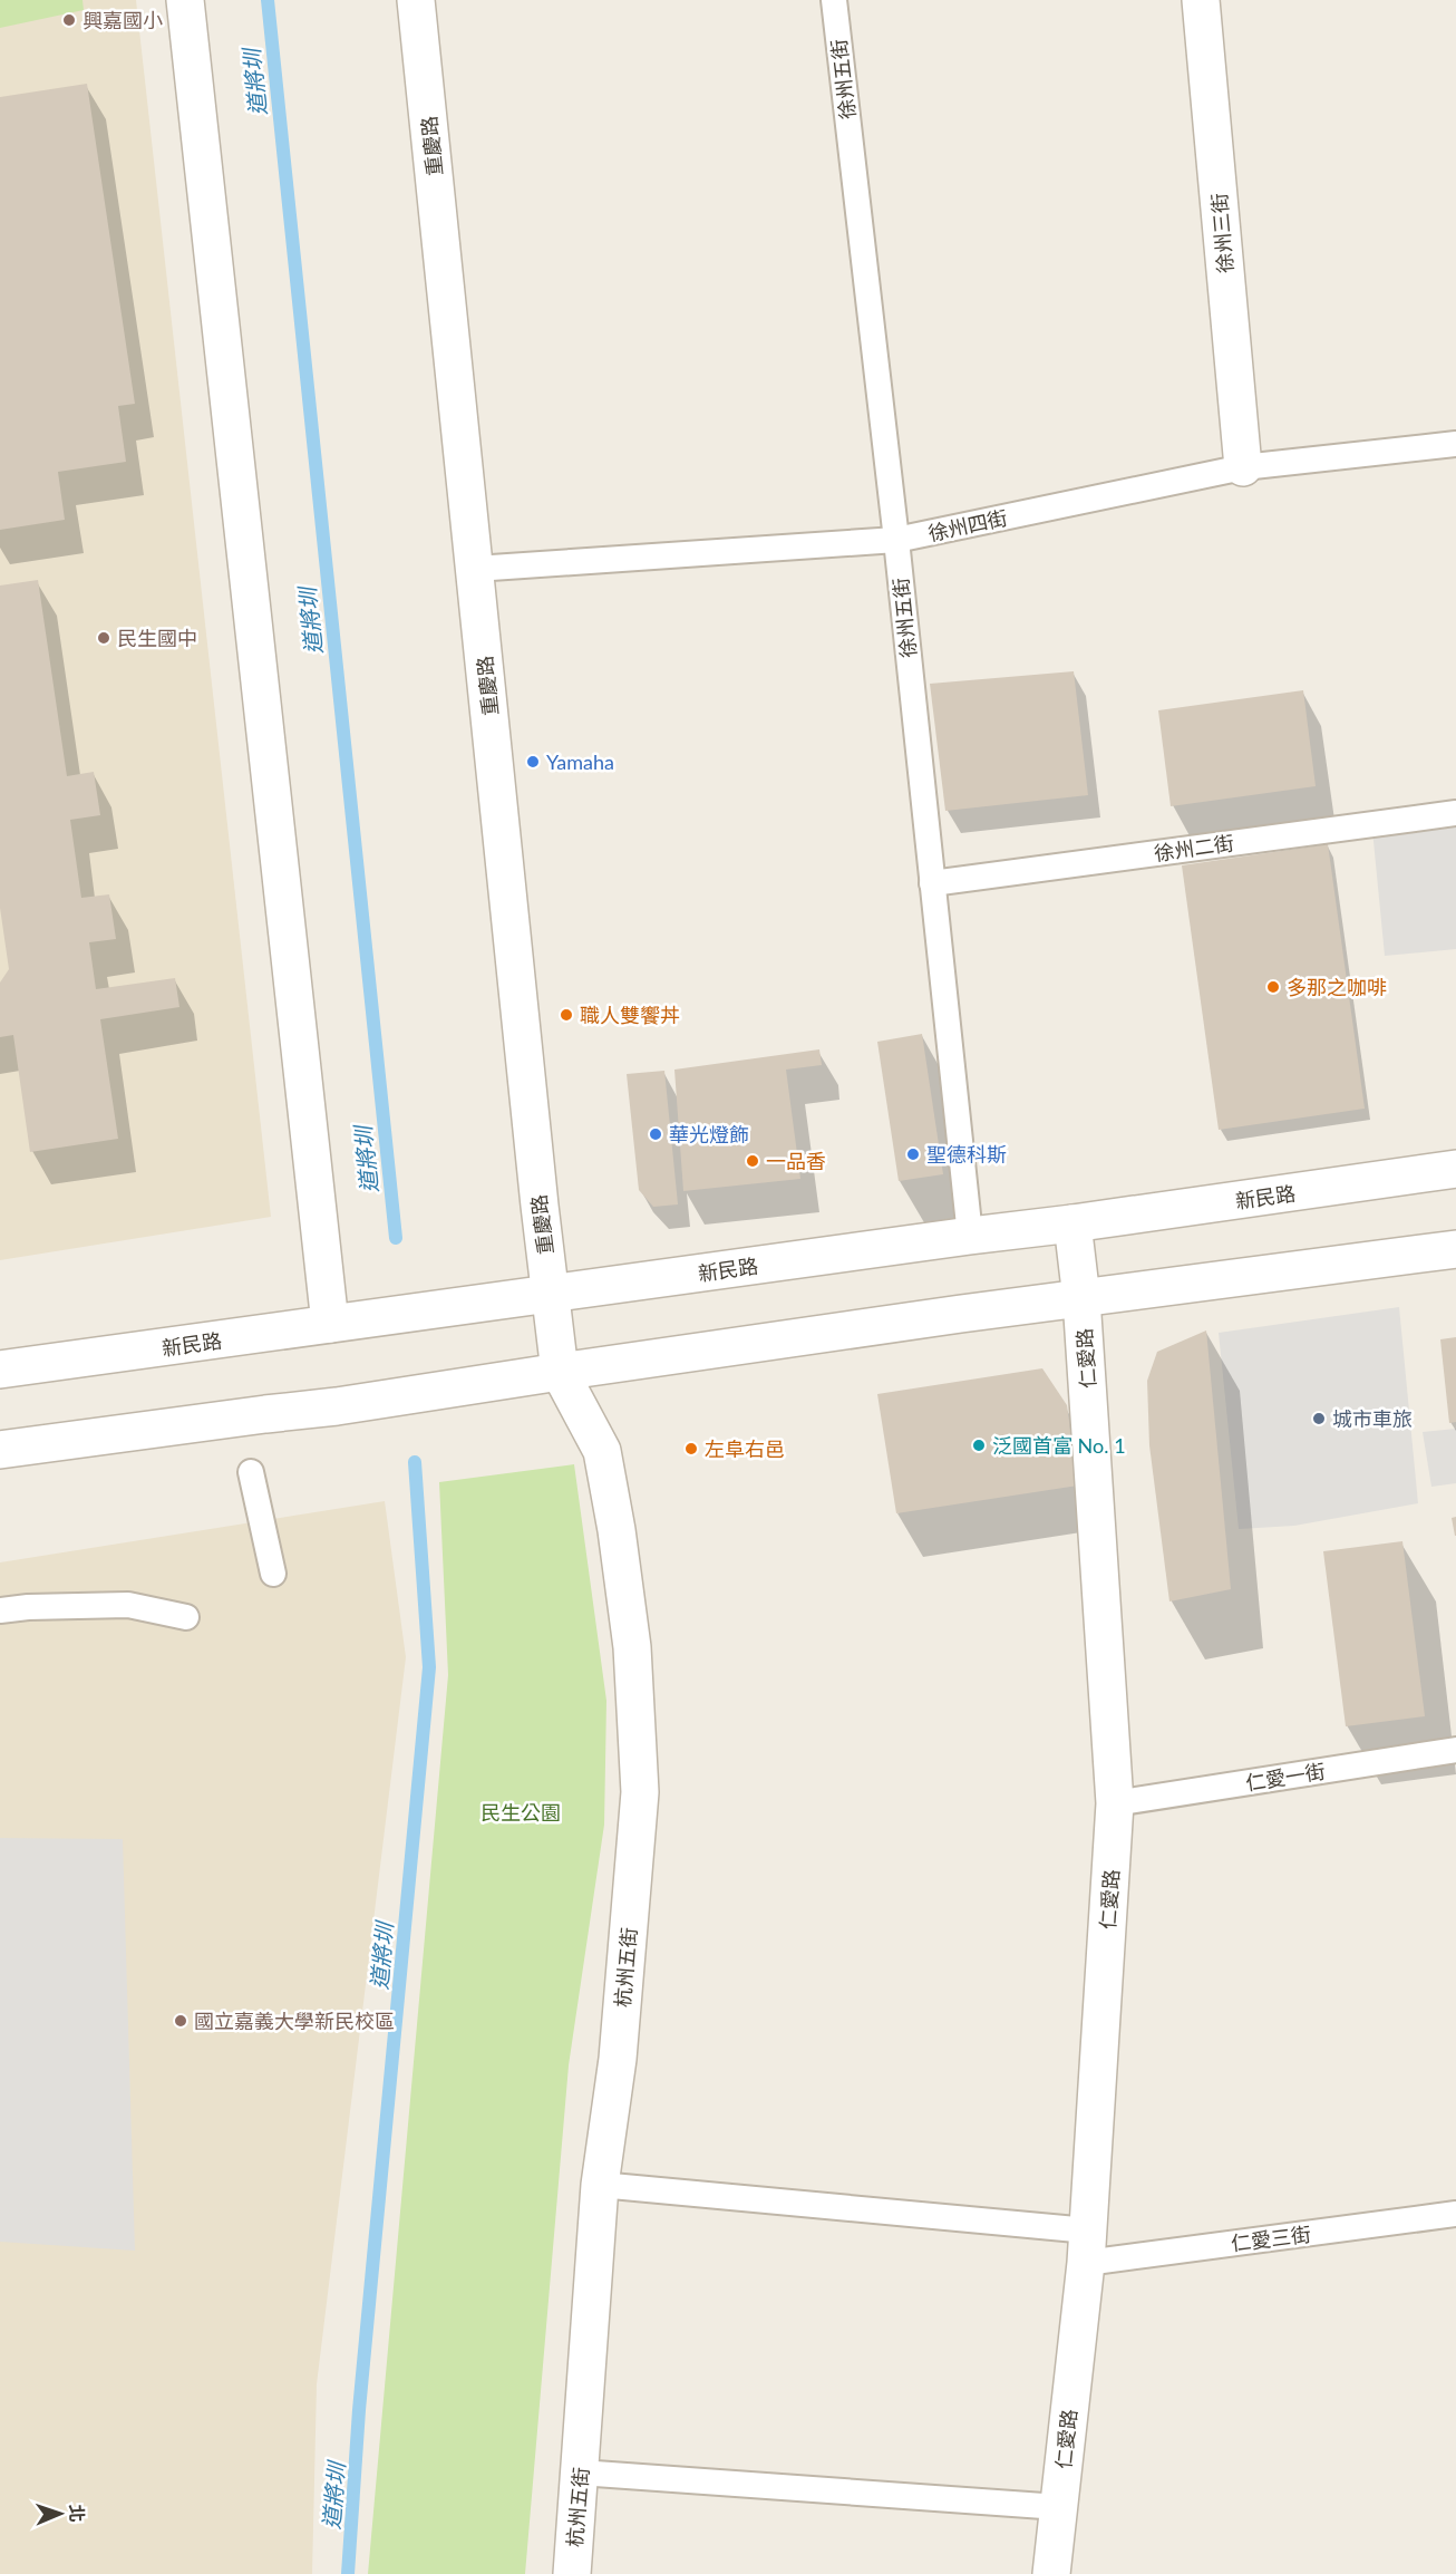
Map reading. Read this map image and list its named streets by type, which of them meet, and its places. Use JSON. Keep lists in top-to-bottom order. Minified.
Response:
{"streets":{"street":["重慶路","徐州三街","新民路","仁愛路","杭州五街"],"lane":["徐州五街","徐州四街","徐州二街","仁愛一街","仁愛三街"]},"crossings":[["徐州五街","徐州四街"],["徐州五街","徐州二街"],["徐州五街","新民路"],["重慶路","徐州四街"],["重慶路","新民路"],["重慶路","杭州五街"],["徐州三街","徐州四街"],["新民路","仁愛路"],["仁愛路","仁愛一街"],["仁愛路","仁愛三街"],["杭州五街","仁愛三街"]],"water":["道將圳"],"parks":["民生公園"],"places":["興嘉國小","民生國中","Yamaha","多那之咖啡","職人雙饗丼","華光燈飾","聖德科斯","一品香","城市車旅","泛國首富 No. 1","左阜右邑","國立嘉義大學新民校區"],"north":"right"}
